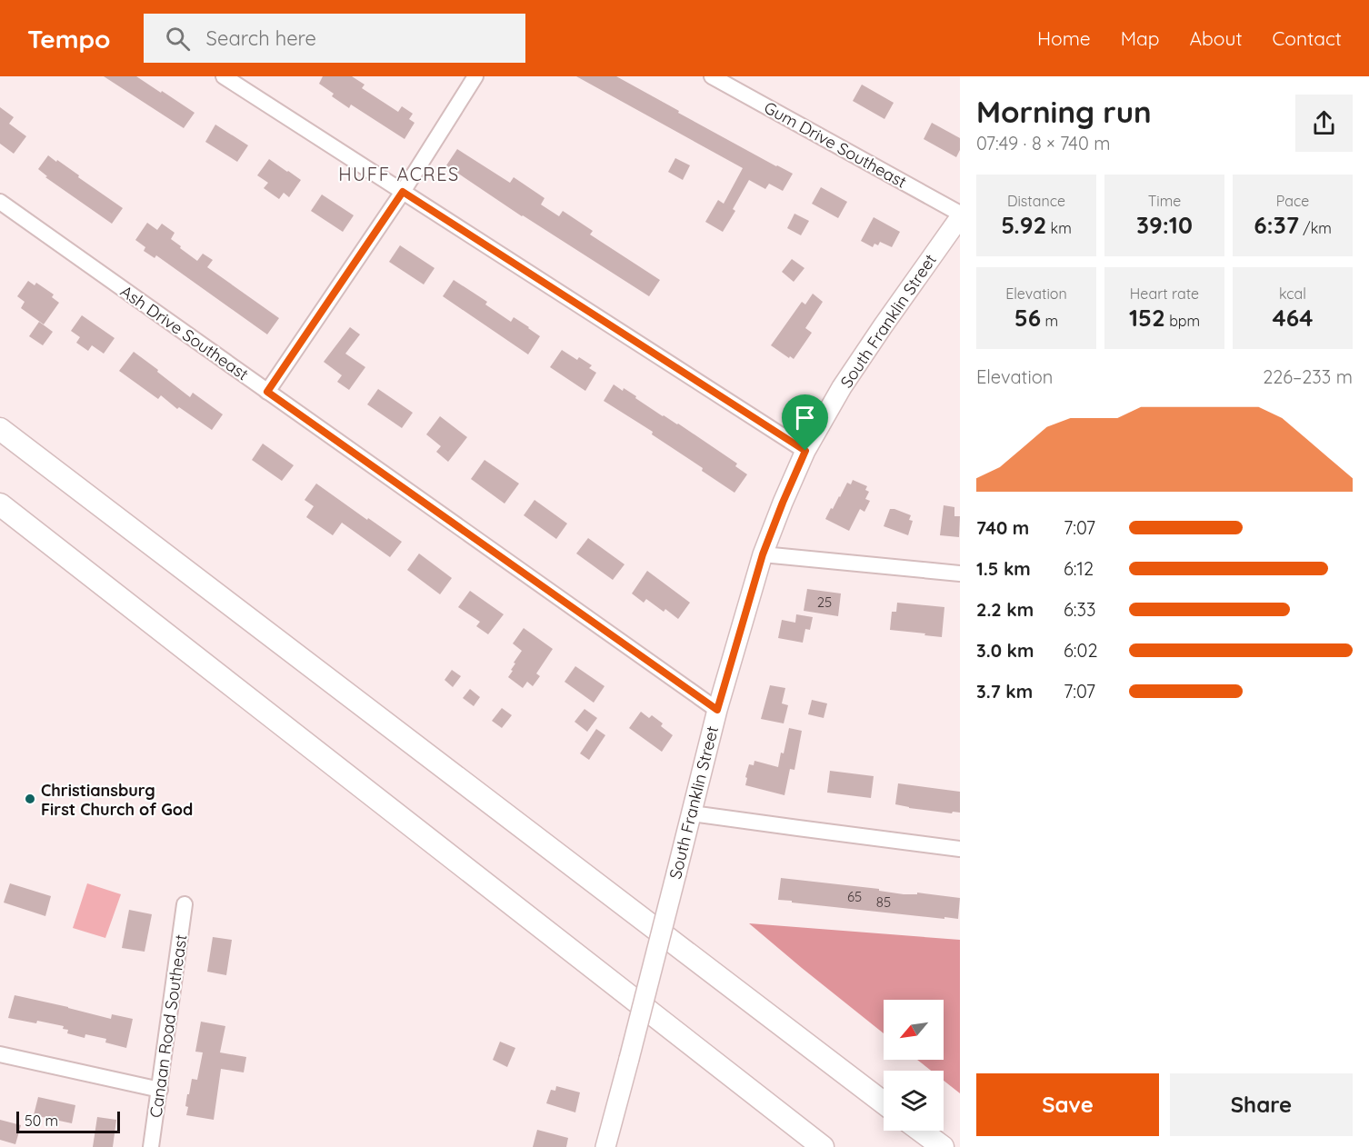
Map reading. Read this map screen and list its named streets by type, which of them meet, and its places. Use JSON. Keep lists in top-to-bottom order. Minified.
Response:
{"streets":{"main road":["South Franklin Street"],"street":["Gum Drive Southeast","Ash Drive Southeast","Canaan Road Southeast"]},"crossings":[["Gum Drive Southeast","South Franklin Street"],["South Franklin Street","Ash Drive Southeast"]],"districts":["HUFF ACRES"],"places":["Christiansburg First Church of God"],"house_numbers":["25","65","85"],"scale_bar":"50 m","north":"bottom left","page":{"header":"Tempo","search":"Search here","nav":["Home","Map","About","Contact"],"heading":["Morning run","07:49 · 8 × 740 m"],"stats":[["Distance","5.92 km"],["Time","39:10"],["Pace","6:37 /km"],["Elevation","56 m"],["Heart rate","152 bpm"],["kcal","464"]],"chart":["Elevation","226–233 m"],"list":[{"name":"740 m","note":"7:07"},{"name":"1.5 km","note":"6:12"},{"name":"2.2 km","note":"6:33"},{"name":"3.0 km","note":"6:02"},{"name":"3.7 km","note":"7:07"}],"buttons":["Save","Share"],"scale":"50 m"}}
